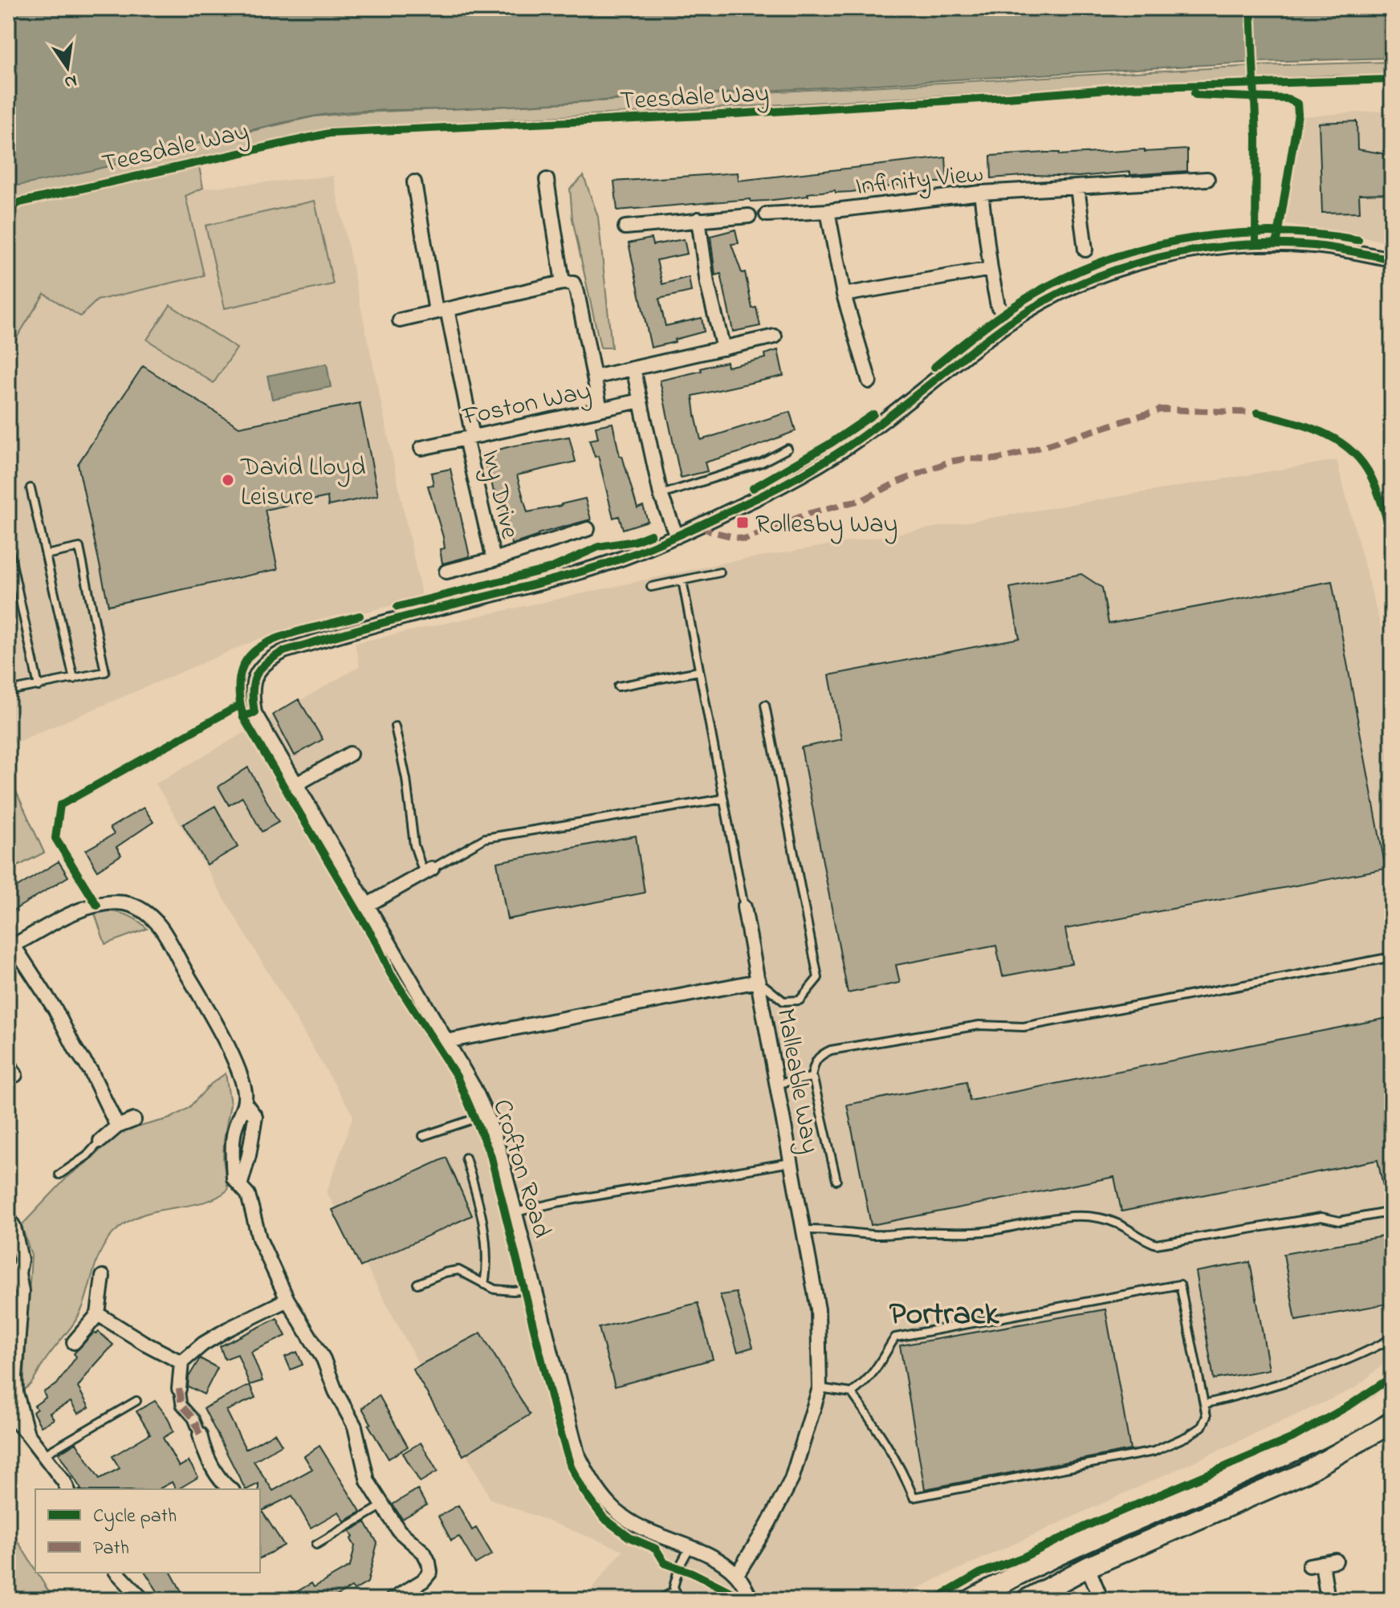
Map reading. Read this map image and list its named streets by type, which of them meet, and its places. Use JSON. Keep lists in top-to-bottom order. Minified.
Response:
{"streets":{"street":["Infinity View","Foston Way","Ivy Drive","Malleable Way","Crofton Road"],"cycle path":["Teesdale Way"]},"crossings":[["Foston Way","Ivy Drive"],["Malleable Way","Crofton Road"]],"districts":["Portrack"],"places":{"other":["David Lloyd Leisure"],"transit":["Rollesby Way"]},"legend":["Cycle path","Path"],"north":"bottom"}
